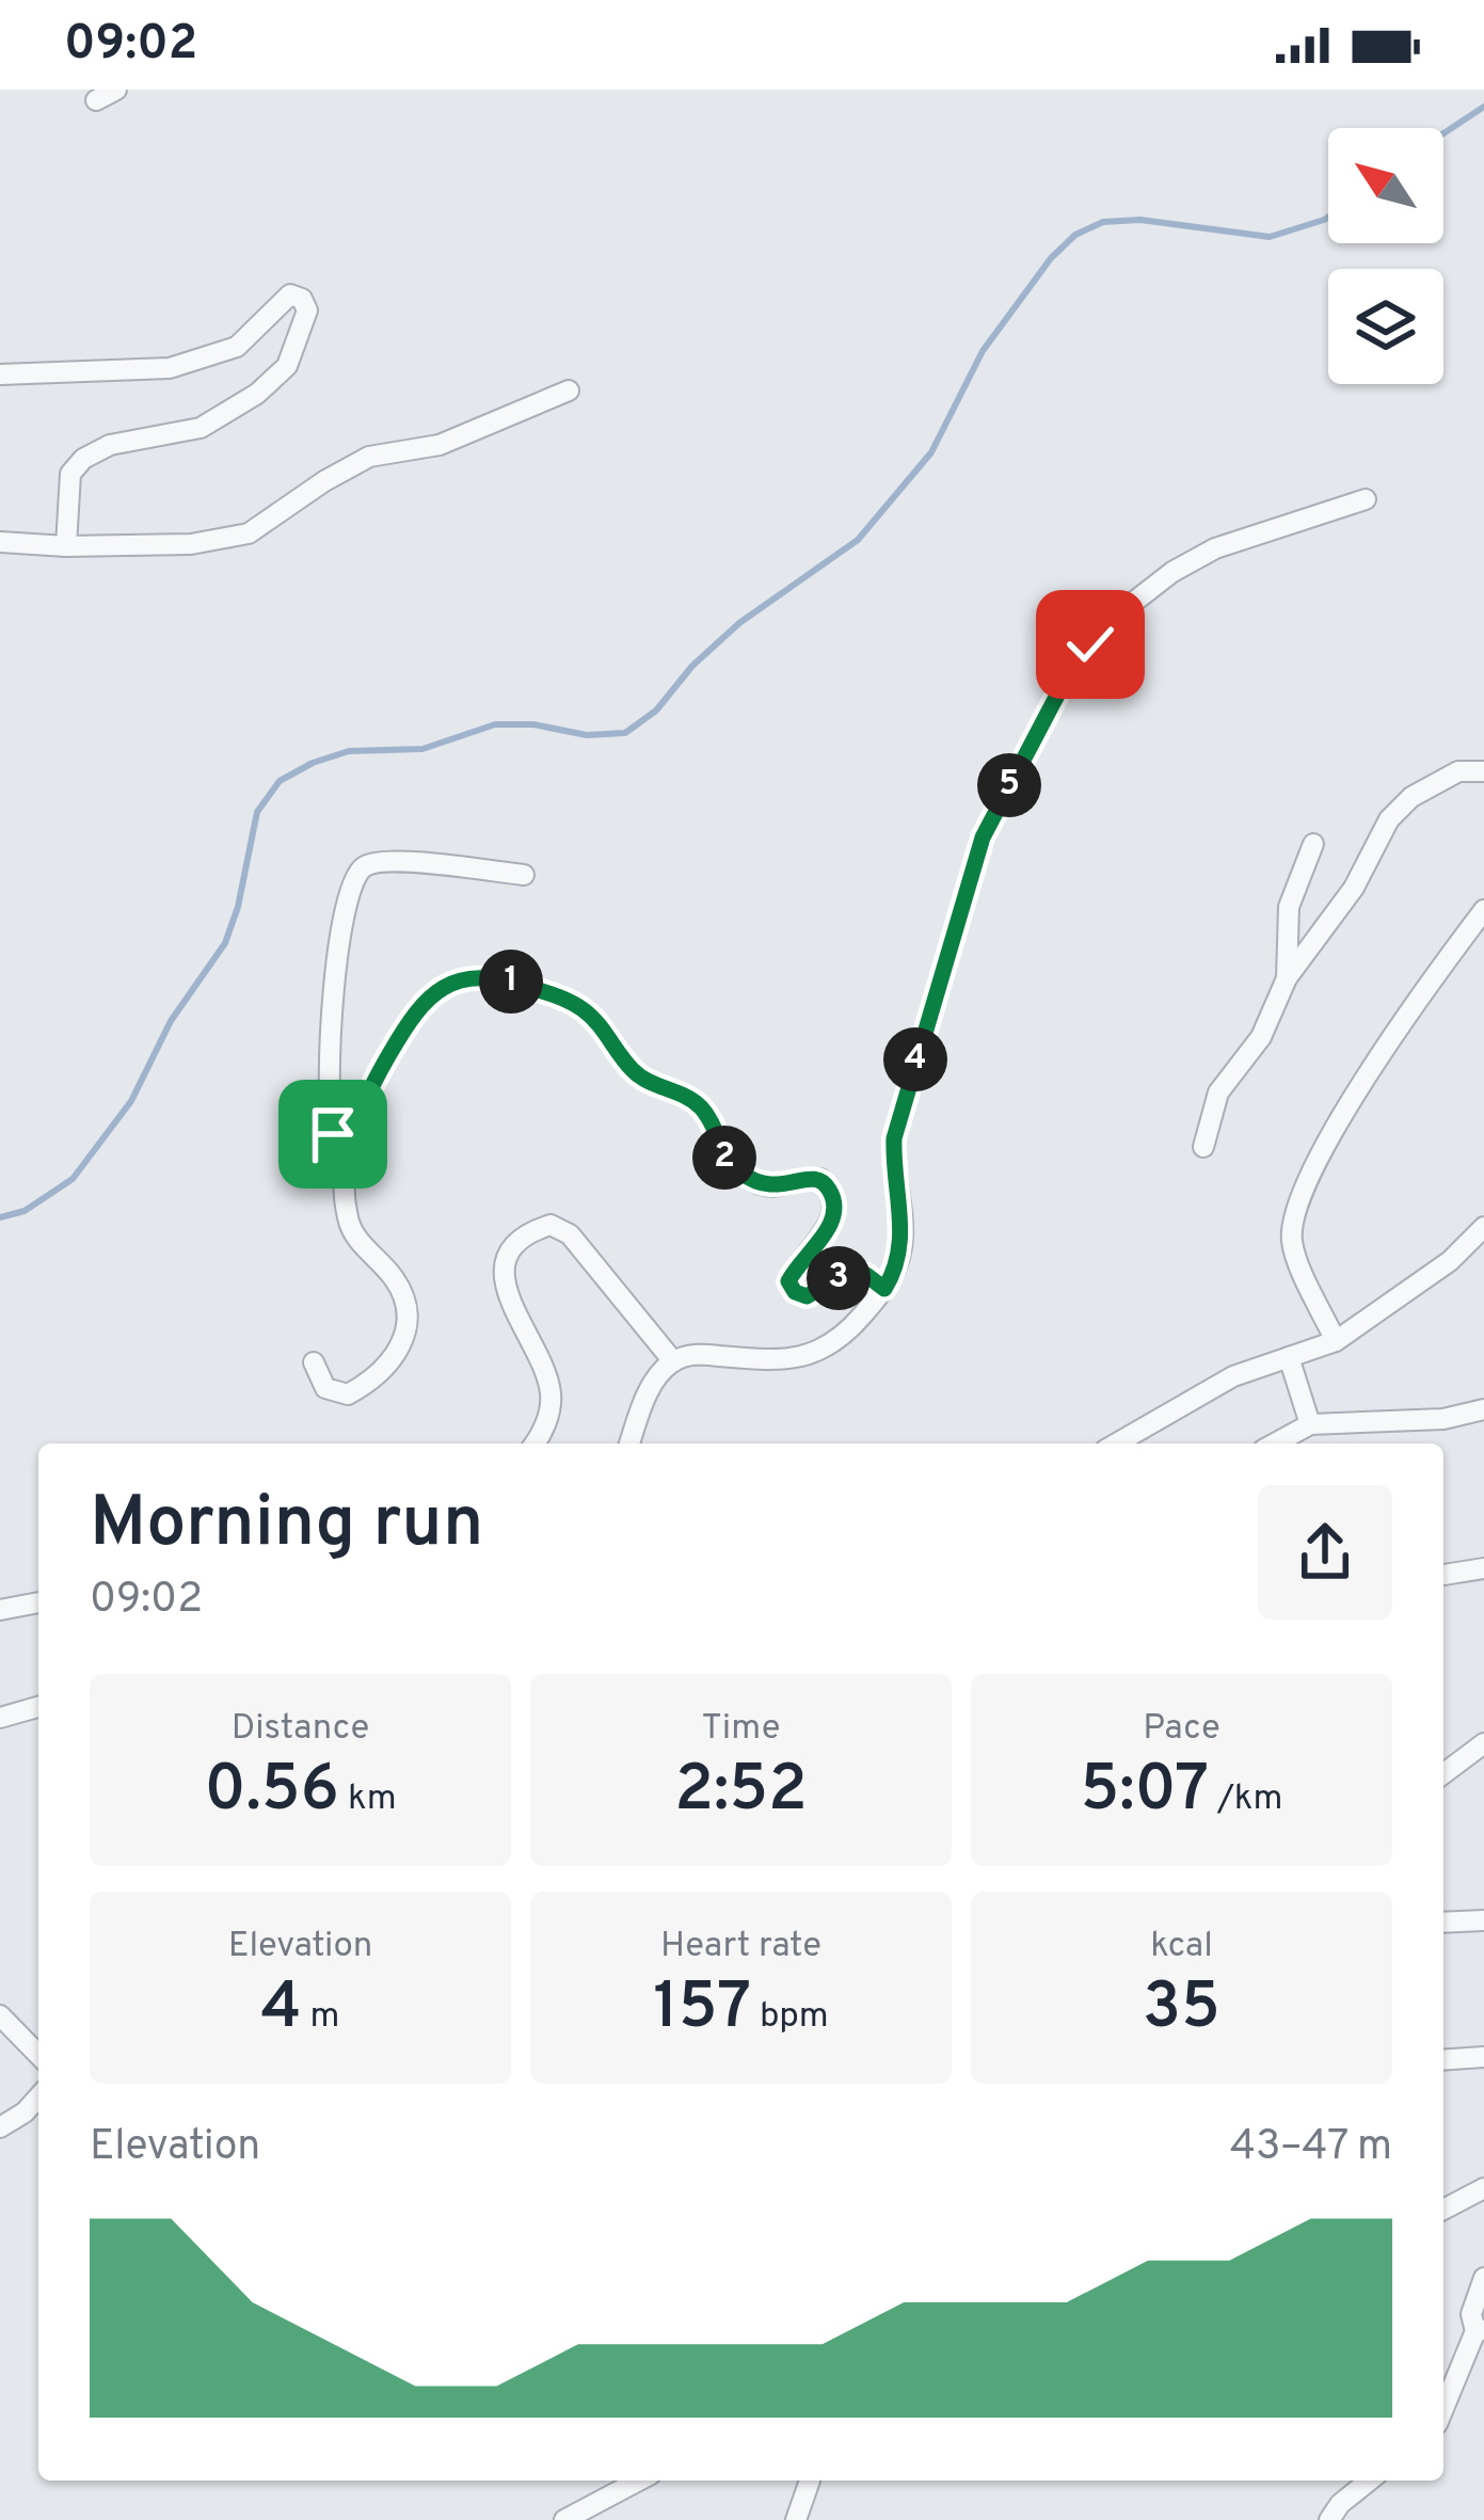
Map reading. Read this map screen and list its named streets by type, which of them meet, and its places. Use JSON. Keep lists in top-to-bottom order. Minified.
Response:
{"north":"top left","page":{"status":"09:02","pins":["5","1","4","2","3"],"heading":["Morning run","09:02"],"stats":[["Distance","0.56 km"],["Time","2:52"],["Pace","5:07 /km"],["Elevation","4 m"],["Heart rate","157 bpm"],["kcal","35"]],"chart":["Elevation","43–47 m"]}}
